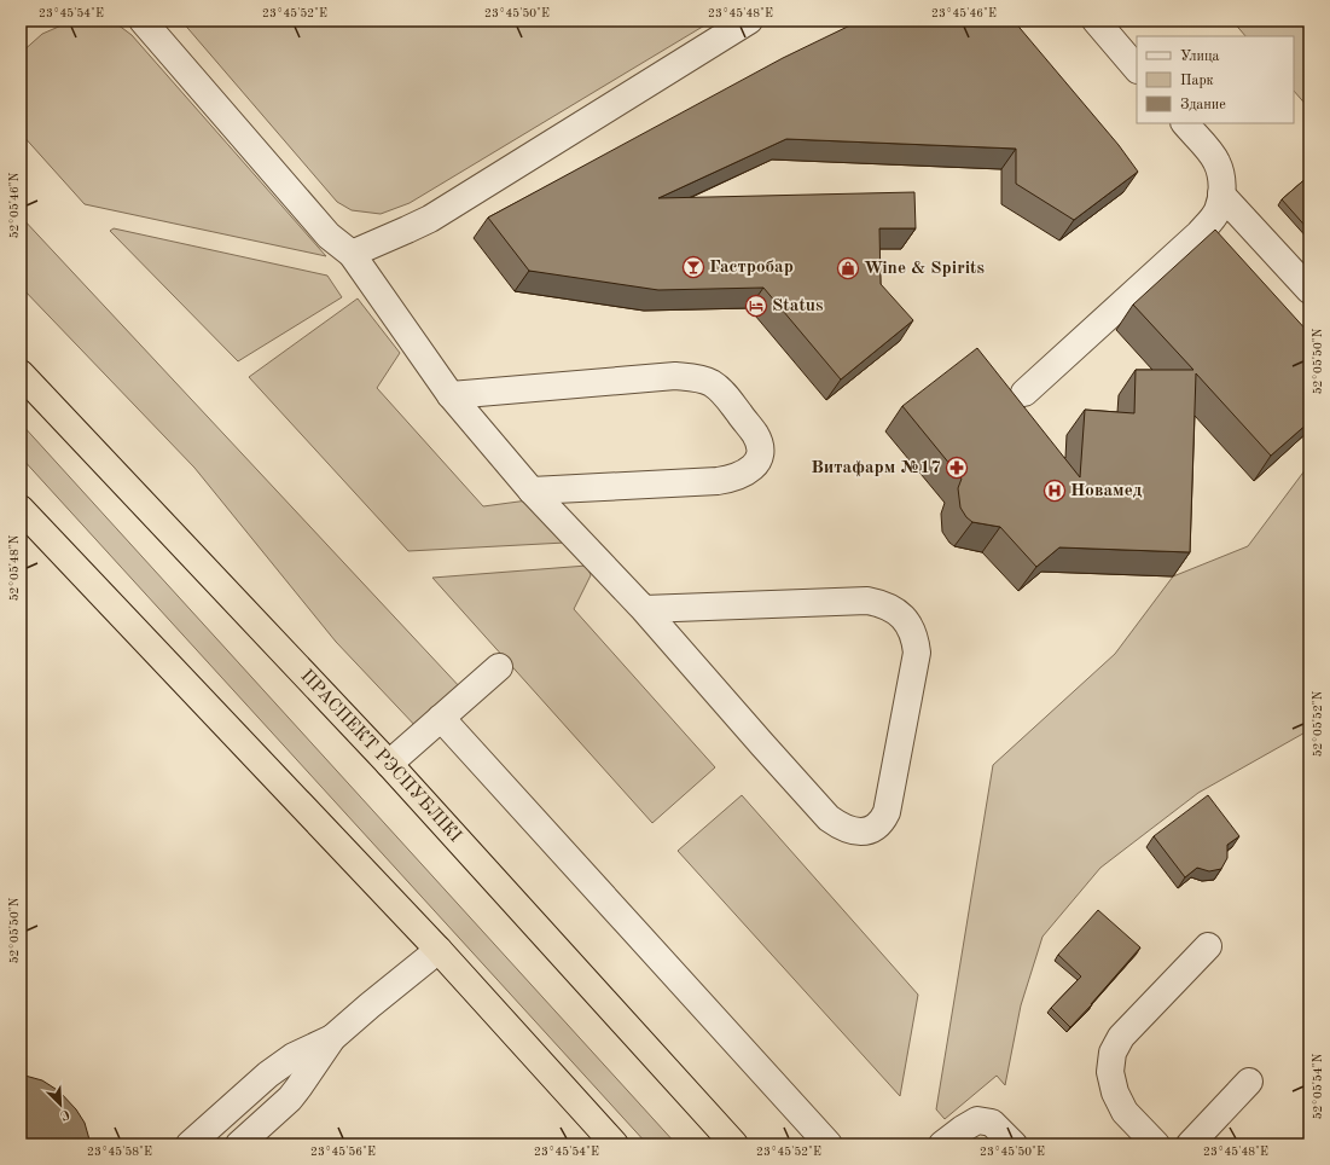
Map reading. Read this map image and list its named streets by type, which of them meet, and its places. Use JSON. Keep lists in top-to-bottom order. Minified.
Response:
{"streets":{"highway":["ПРАСПЕКТ РЭСПУБЛІКІ"]},"places":{"bar":["Гастробар"],"shop":["Wine & Spirits"],"hotel":["Status"],"pharmacy":["Витафарм №17"],"hospital":["Новамед"]},"legend":["Улица","Парк","Здание"],"north":"bottom right","coordinates":["23°45'54\"E","23°45'52\"E","23°45'50\"E","23°45'48\"E","23°45'46\"E","52°05'46\"N","52°05'50\"N","52°05'48\"N","52°05'52\"N","52°05'54\"N","23°45'58\"E","23°45'56\"E"]}
